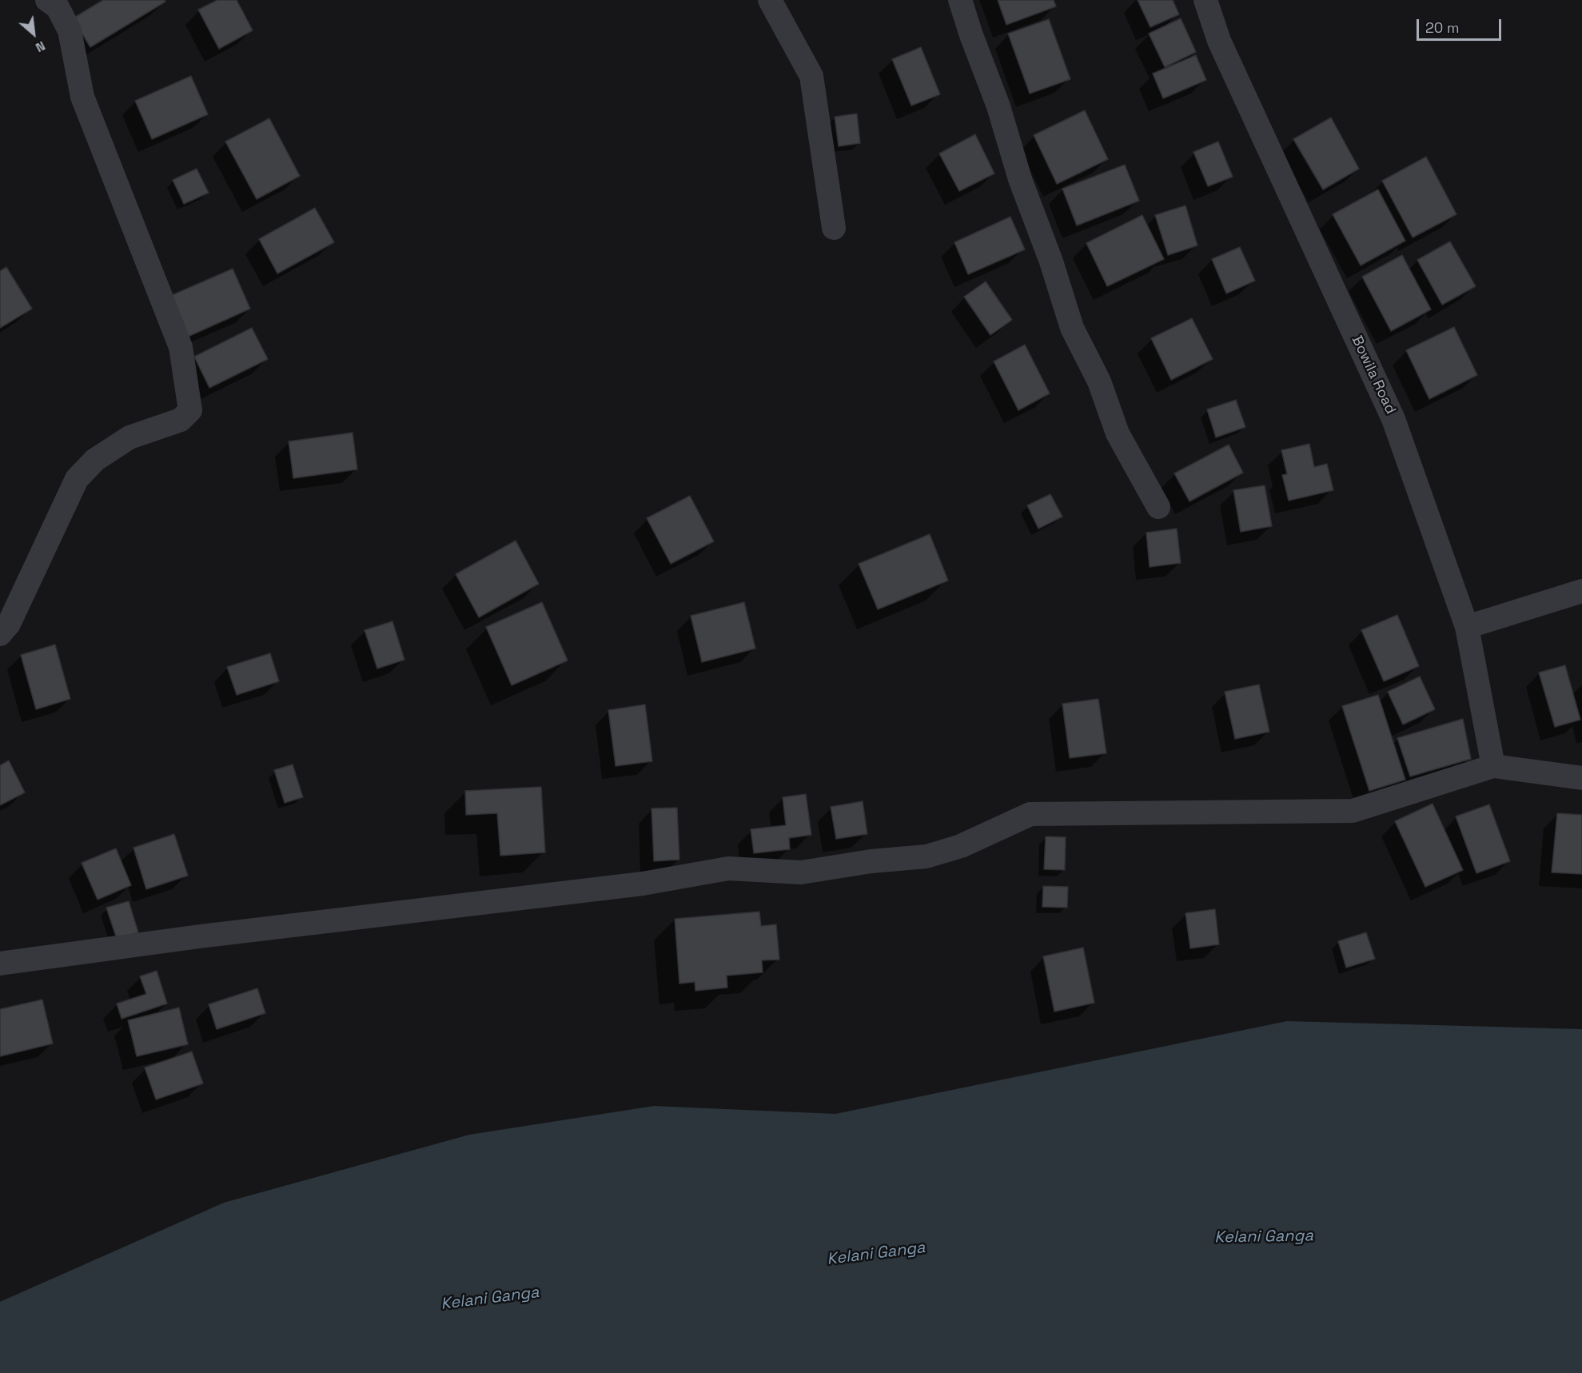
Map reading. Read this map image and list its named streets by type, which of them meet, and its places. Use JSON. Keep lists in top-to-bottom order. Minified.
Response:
{"streets":{"street":["Bowila Road"]},"water":["Kelani Ganga"],"scale_bar":"20 m","north":"bottom right"}
